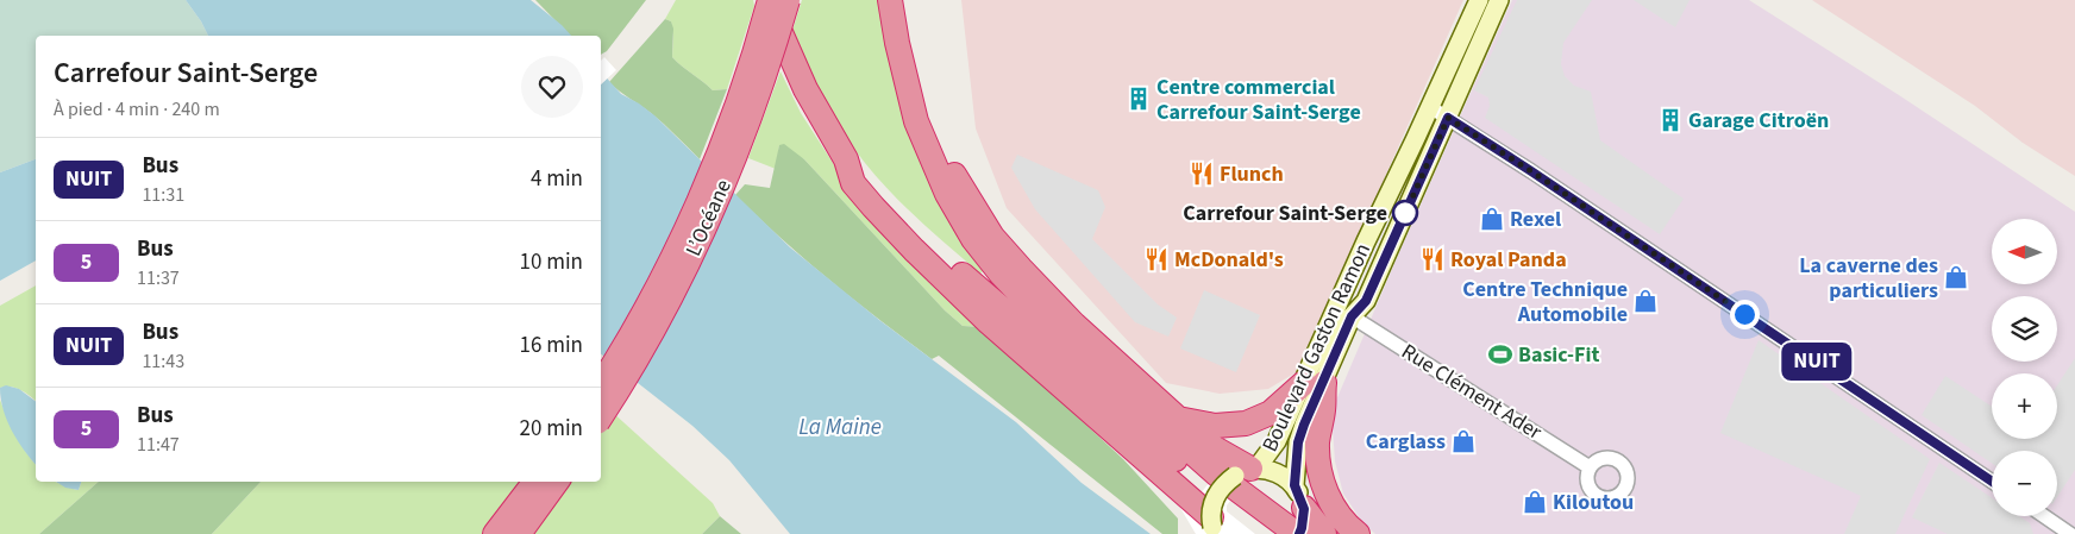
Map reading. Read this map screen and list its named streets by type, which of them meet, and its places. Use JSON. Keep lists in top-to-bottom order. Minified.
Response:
{"streets":{"highway":["L’Océane"],"main road":["Boulevard Gaston Ramon"],"street":["Rue Clément Ader"]},"crossings":[["Boulevard Gaston Ramon","Rue Clément Ader"]],"water":["La Maine"],"places":{"building":["Centre commercial Carrefour Saint-Serge","Garage Citroën"],"restaurant":["Flunch","McDonald's","Royal Panda"],"other":["Carrefour Saint-Serge"],"shop":["Rexel","La caverne des particuliers","Centre Technique Automobile","Carglass","Kiloutou"],"sports":["Basic-Fit"]},"lines":["bus line NUIT"],"north":"left","page":{"on_map":"NUIT","heading":["Carrefour Saint-Serge","À pied · 4 min · 240 m"],"list":[{"mark":"NUIT","name":"Bus","note":"11:31","value":"4 min"},{"mark":"5","name":"Bus","note":"11:37","value":"10 min"},{"mark":"NUIT","name":"Bus","note":"11:43","value":"16 min"},{"mark":"5","name":"Bus","note":"11:47","value":"20 min"}],"map_buttons":["+","−"]}}
